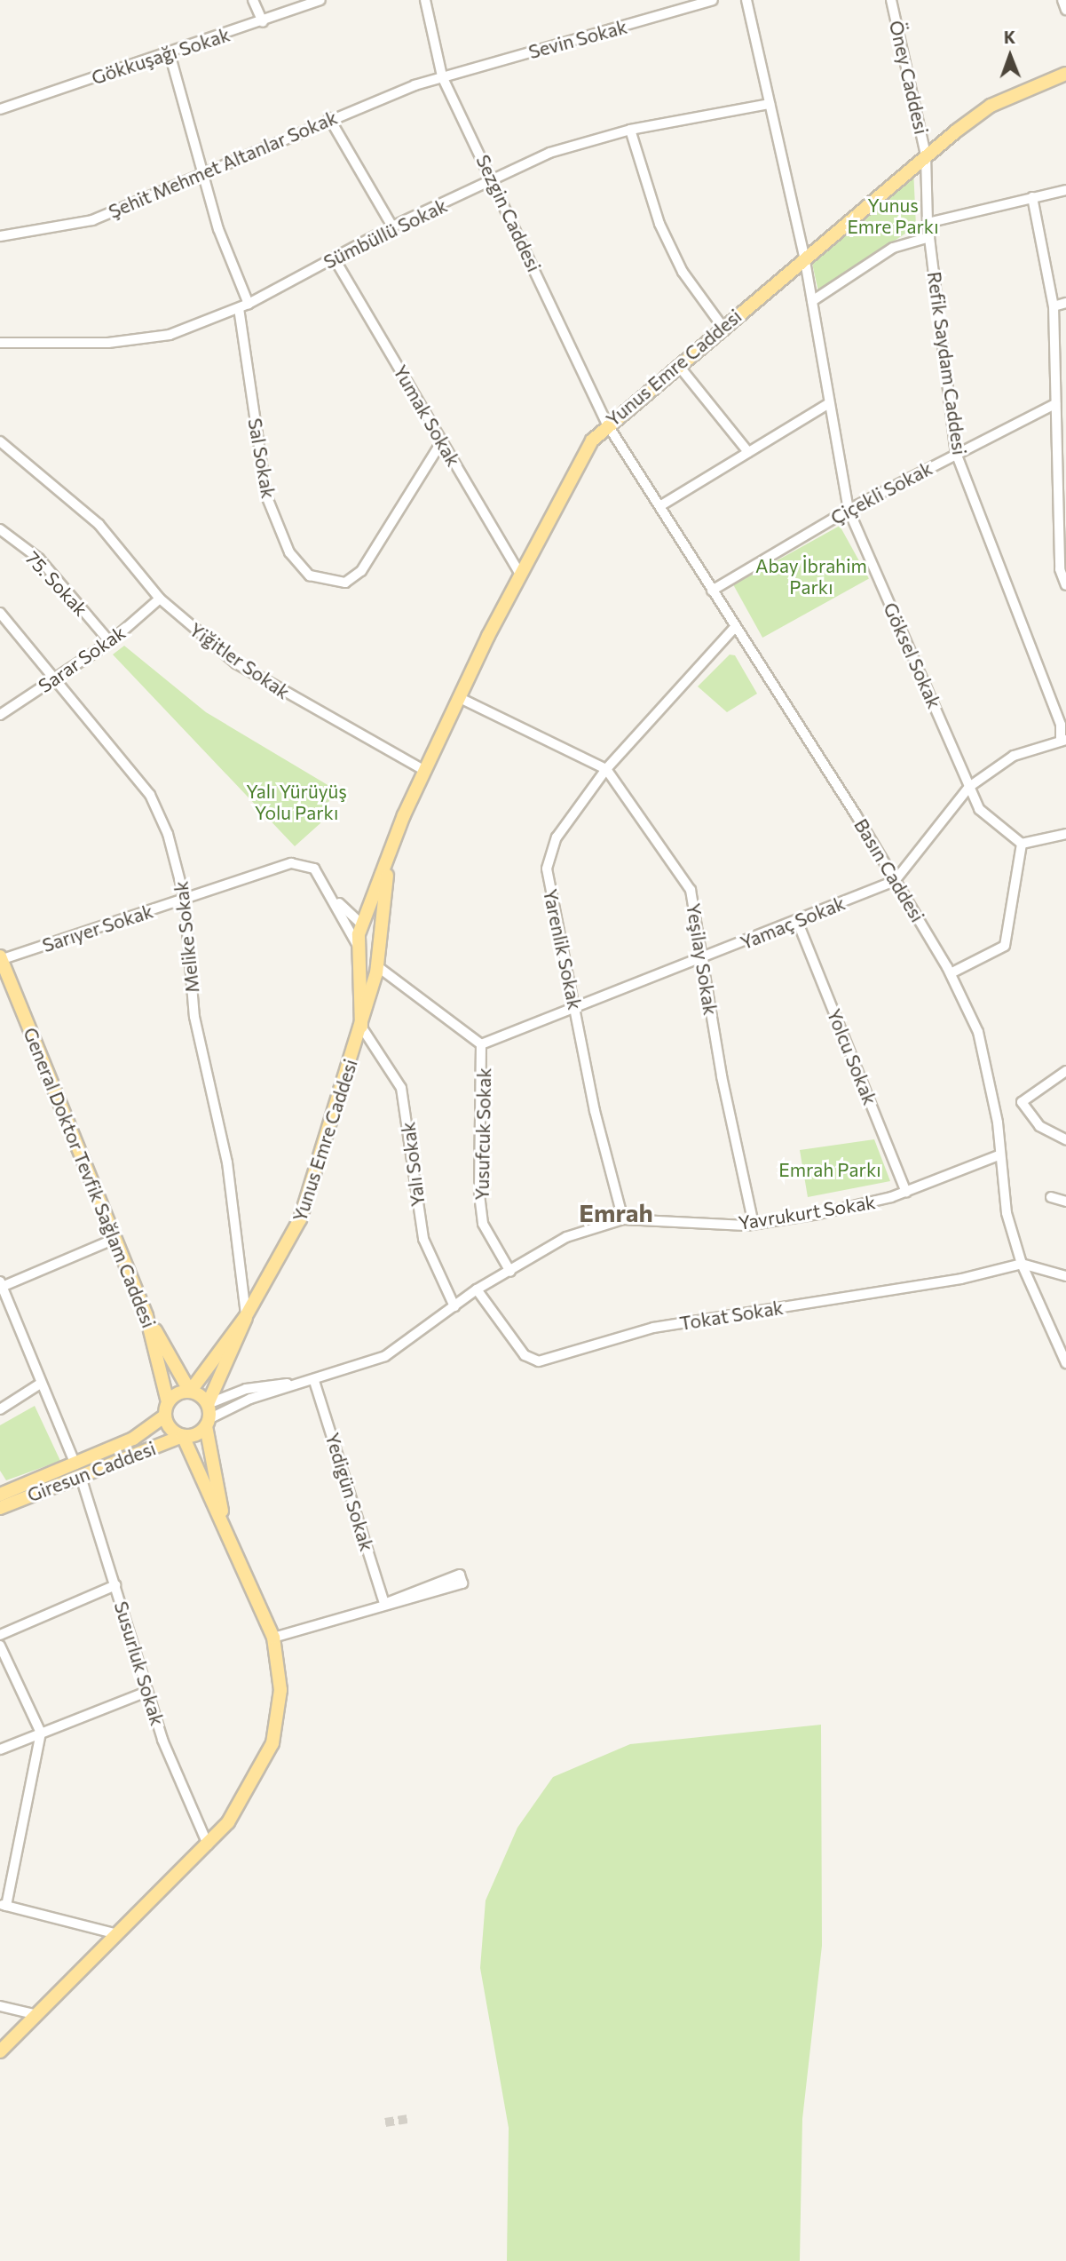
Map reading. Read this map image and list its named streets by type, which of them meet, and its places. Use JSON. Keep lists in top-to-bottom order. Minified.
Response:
{"streets":{"main road":["Yunus Emre Caddesi","General Doktor Tevfik Sağlam Caddesi","Giresun Caddesi"],"street":["Sevin Sokak","Gökkuşağı Sokak","Öney Caddesi","Şehit Mehmet Altanlar Sokak","Sezgin Caddesi","Sümbüllü Sokak","Refik Saydam Caddesi","Yumak Sokak","Sal Sokak","Çiçekli Sokak","75. Sokak","Göksel Sokak","Sarar Sokak","Yiğitler Sokak","Basın Caddesi","Yamaç Sokak","Sarıyer Sokak","Melike Sokak","Yarenlik Sokak","Yeşilay Sokak","Yolcu Sokak","Yusufcuk Sokak","Yalı Sokak","Yavrukurt Sokak","Tokat Sokak","Yedigün Sokak","Susurluk Sokak"]},"crossings":[["Sevin Sokak","Şehit Mehmet Altanlar Sokak"],["Sevin Sokak","Sezgin Caddesi"],["Öney Caddesi","Refik Saydam Caddesi"],["Öney Caddesi","Yunus Emre Caddesi"],["Şehit Mehmet Altanlar Sokak","Sezgin Caddesi"],["Sezgin Caddesi","Sümbüllü Sokak"],["Sezgin Caddesi","Yunus Emre Caddesi"],["Sezgin Caddesi","Basın Caddesi"],["Sümbüllü Sokak","Yumak Sokak"],["Sümbüllü Sokak","Sal Sokak"],["Refik Saydam Caddesi","Yunus Emre Caddesi"],["Refik Saydam Caddesi","Çiçekli Sokak"],["Yunus Emre Caddesi","Yumak Sokak"],["Yunus Emre Caddesi","Göksel Sokak"],["Yunus Emre Caddesi","Yiğitler Sokak"],["Yunus Emre Caddesi","Basın Caddesi"],["Yunus Emre Caddesi","Melike Sokak"],["Yunus Emre Caddesi","Yeşilay Sokak"],["Yunus Emre Caddesi","Yusufcuk Sokak"],["Yunus Emre Caddesi","Yalı Sokak"],["Yumak Sokak","Sal Sokak"],["Çiçekli Sokak","Göksel Sokak"],["Çiçekli Sokak","Basın Caddesi"],["75. Sokak","Sarar Sokak"],["Sarar Sokak","Yiğitler Sokak"],["Sarar Sokak","Melike Sokak"],["Basın Caddesi","Yamaç Sokak"],["Basın Caddesi","Yarenlik Sokak"],["Basın Caddesi","Yavrukurt Sokak"],["Basın Caddesi","Tokat Sokak"],["Yamaç Sokak","Yarenlik Sokak"],["Yamaç Sokak","Yeşilay Sokak"],["Yamaç Sokak","Yolcu Sokak"],["Yamaç Sokak","Yusufcuk Sokak"],["Sarıyer Sokak","Melike Sokak"],["Sarıyer Sokak","General Doktor Tevfik Sağlam Caddesi"],["Yarenlik Sokak","Yeşilay Sokak"],["Yarenlik Sokak","Yavrukurt Sokak"],["Yeşilay Sokak","Yavrukurt Sokak"],["Yolcu Sokak","Yavrukurt Sokak"],["Yusufcuk Sokak","Yavrukurt Sokak"],["Yalı Sokak","Yavrukurt Sokak"],["General Doktor Tevfik Sağlam Caddesi","Yavrukurt Sokak"],["General Doktor Tevfik Sağlam Caddesi","Giresun Caddesi"],["Yavrukurt Sokak","Tokat Sokak"],["Yavrukurt Sokak","Giresun Caddesi"],["Yavrukurt Sokak","Yedigün Sokak"],["Giresun Caddesi","Susurluk Sokak"]],"districts":["Emrah"],"parks":["Yunus Emre Parkı","Abay İbrahim Parkı","Yalı Yürüyüş Yolu Parkı","Emrah Parkı"],"north":"top"}
